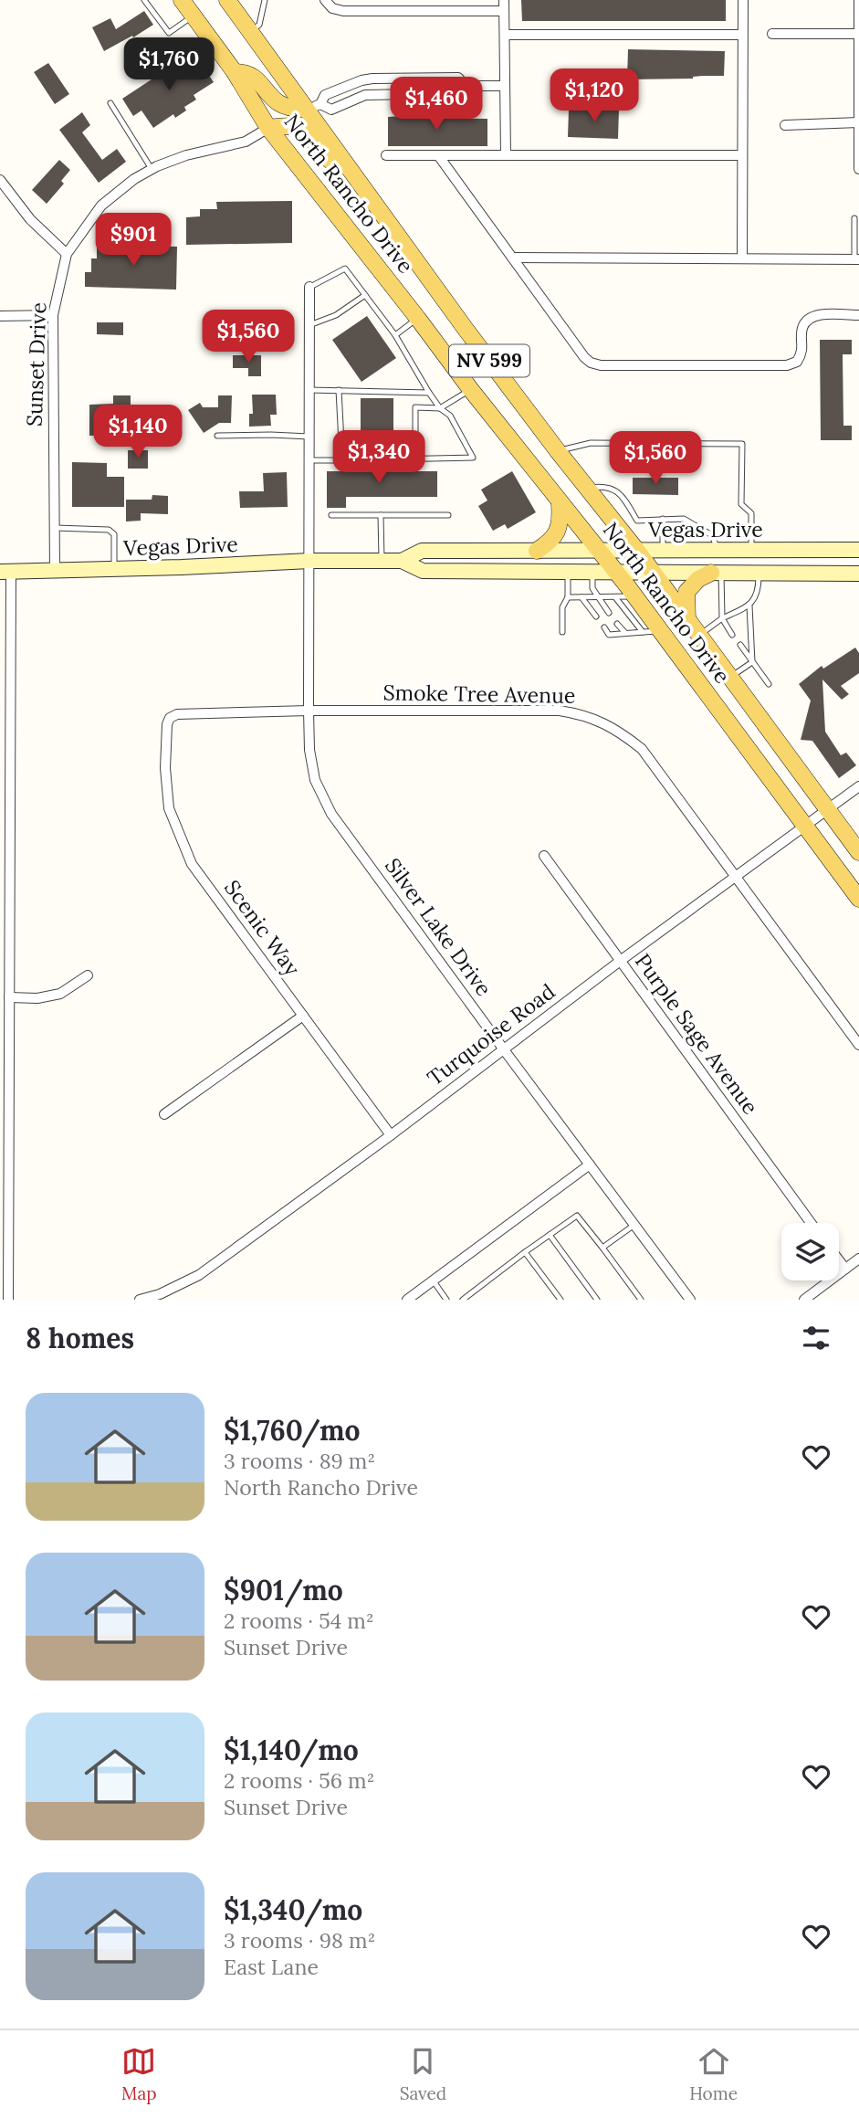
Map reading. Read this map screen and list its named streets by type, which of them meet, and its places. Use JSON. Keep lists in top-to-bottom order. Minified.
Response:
{"streets":{"main road":["North Rancho Drive","NV 599","Vegas Drive"],"street":["Sunset Drive","Smoke Tree Avenue","Silver Lake Drive","Scenic Way","Purple Sage Avenue","Turquoise Road"]},"crossings":[["North Rancho Drive","Sunset Drive"],["North Rancho Drive","Vegas Drive"],["North Rancho Drive","Turquoise Road"],["Sunset Drive","Vegas Drive"],["Vegas Drive","Silver Lake Drive"],["Smoke Tree Avenue","Silver Lake Drive"],["Smoke Tree Avenue","Scenic Way"],["Smoke Tree Avenue","Turquoise Road"],["Silver Lake Drive","Turquoise Road"],["Scenic Way","Turquoise Road"],["Purple Sage Avenue","Turquoise Road"]],"page":{"price":["$1,760","$1,120","$1,460","$901","$1,560","$1,140","$1,340","$1,560"],"heading":"8 homes","list":[{"name":"$1,760/mo","note":"3 rooms · 89 m² · North Rancho Drive"},{"name":"$901/mo","note":"2 rooms · 54 m² · Sunset Drive"},{"name":"$1,140/mo","note":"2 rooms · 56 m² · Sunset Drive"},{"name":"$1,340/mo","note":"3 rooms · 98 m² · East Lane"}],"tabs":["Map","Saved","Home"]}}
